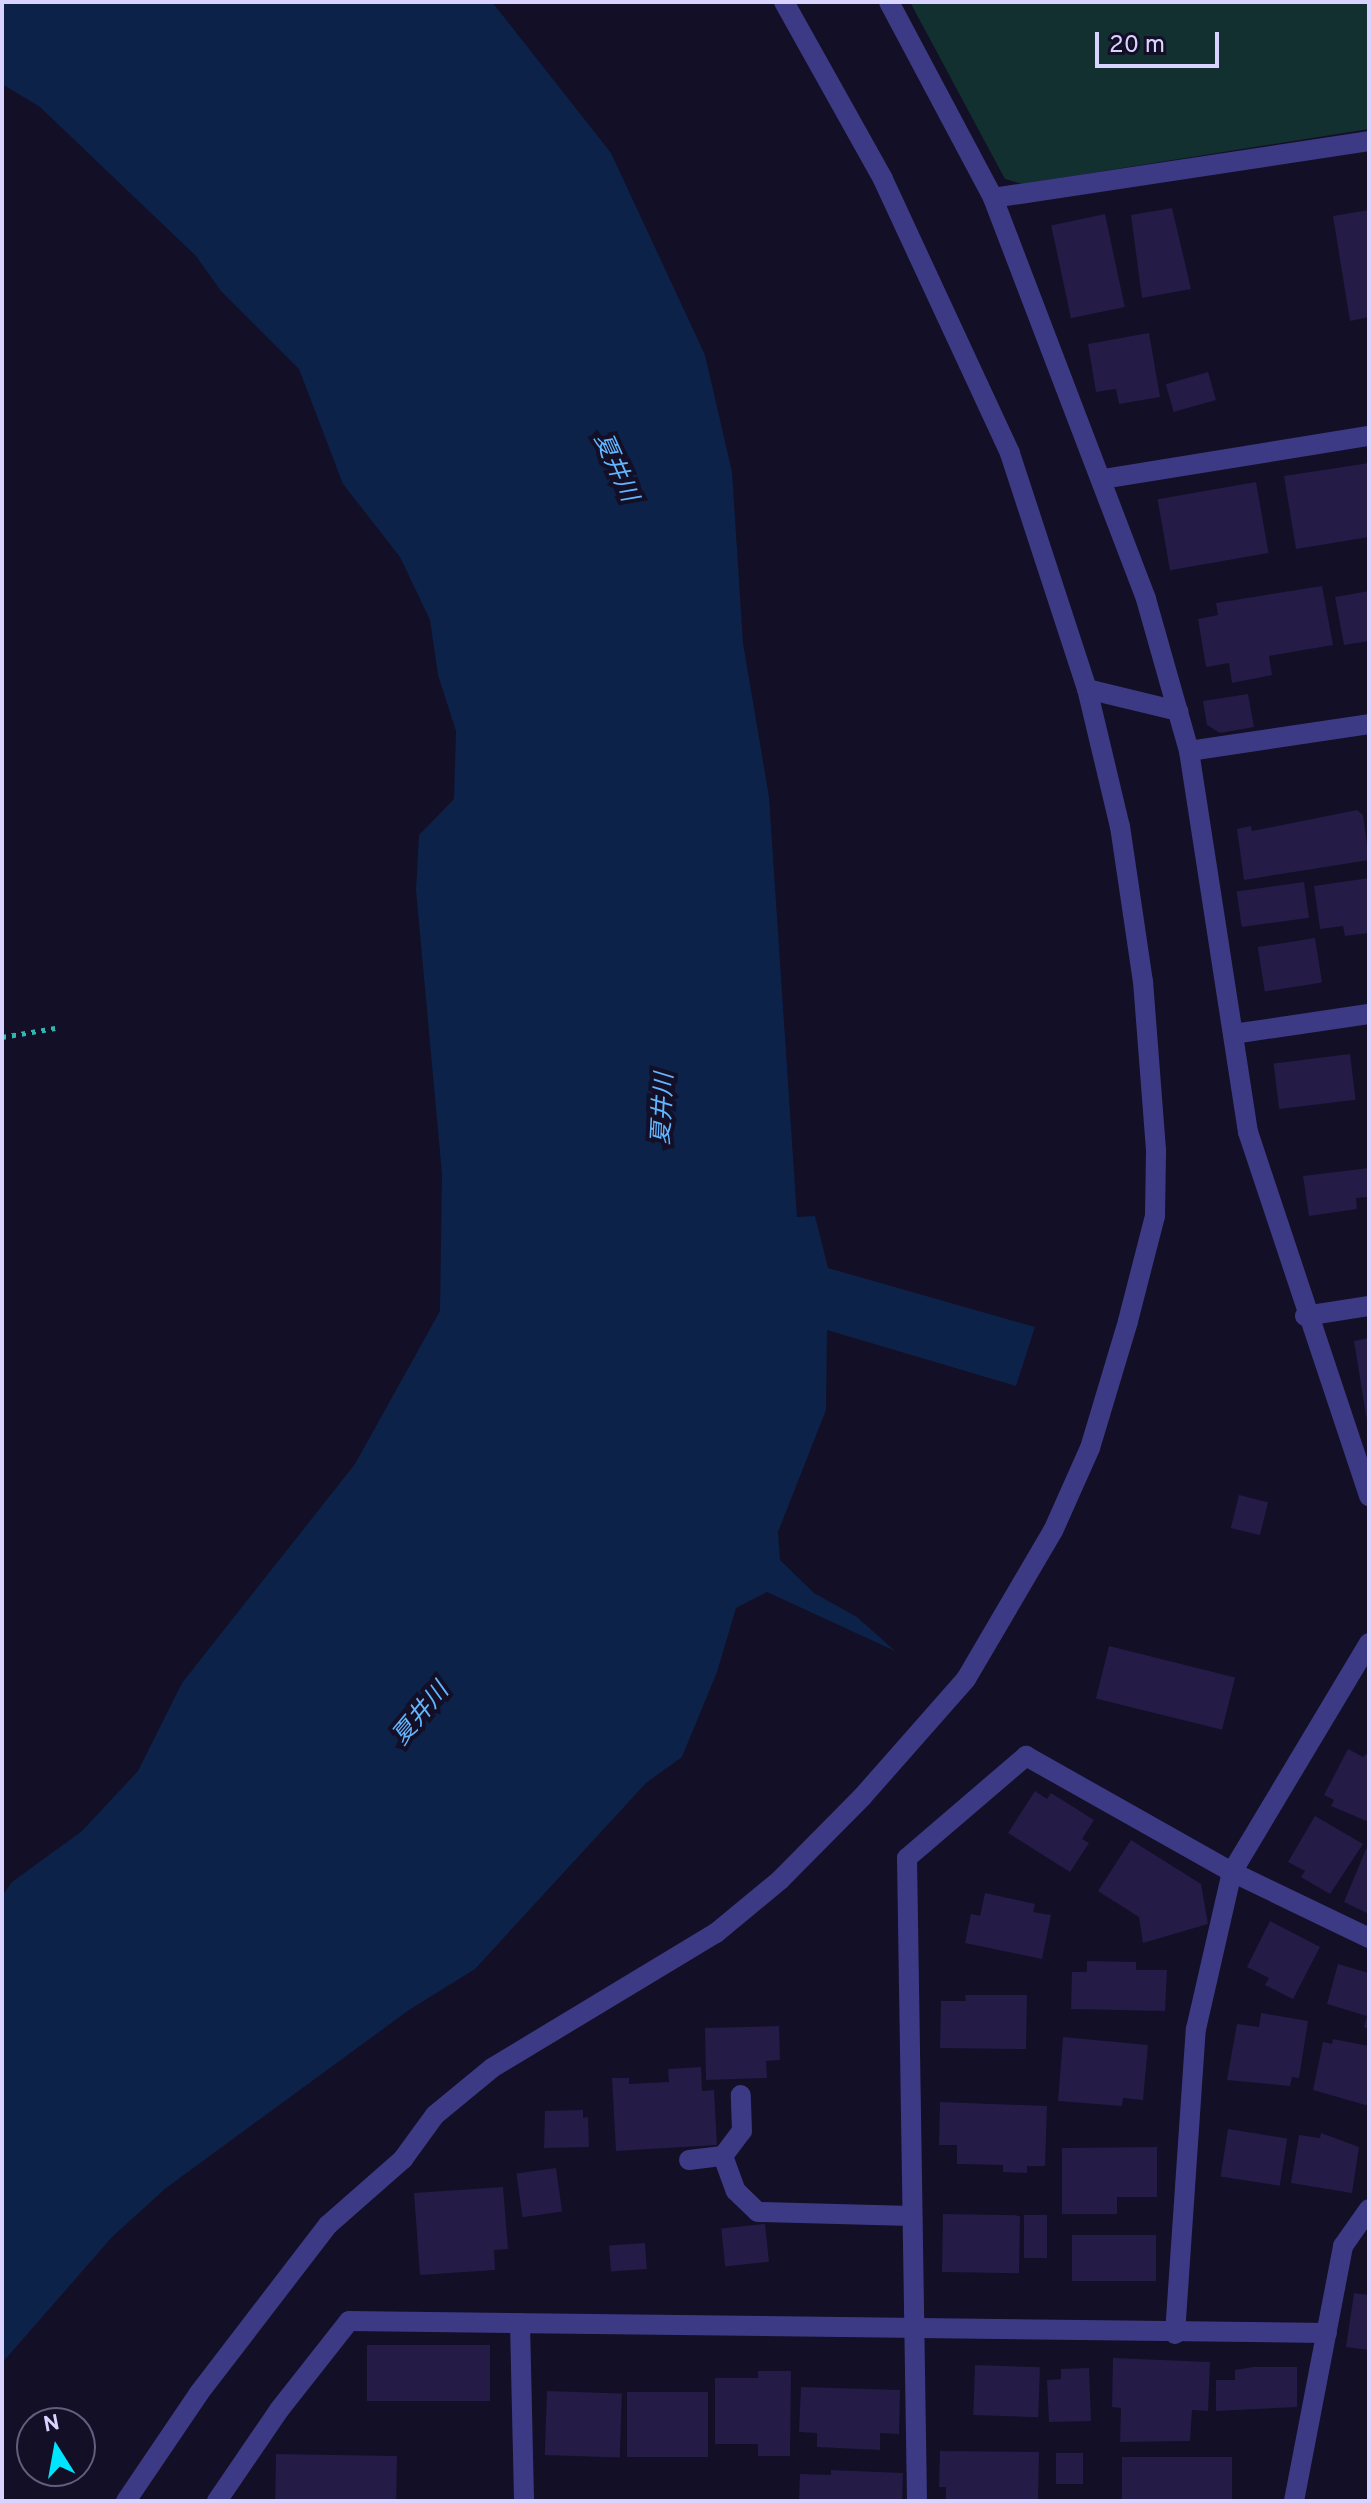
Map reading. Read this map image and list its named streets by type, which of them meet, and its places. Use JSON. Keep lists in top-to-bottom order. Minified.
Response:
{"water":["夏井川"],"scale_bar":"20 m","north":"top"}
